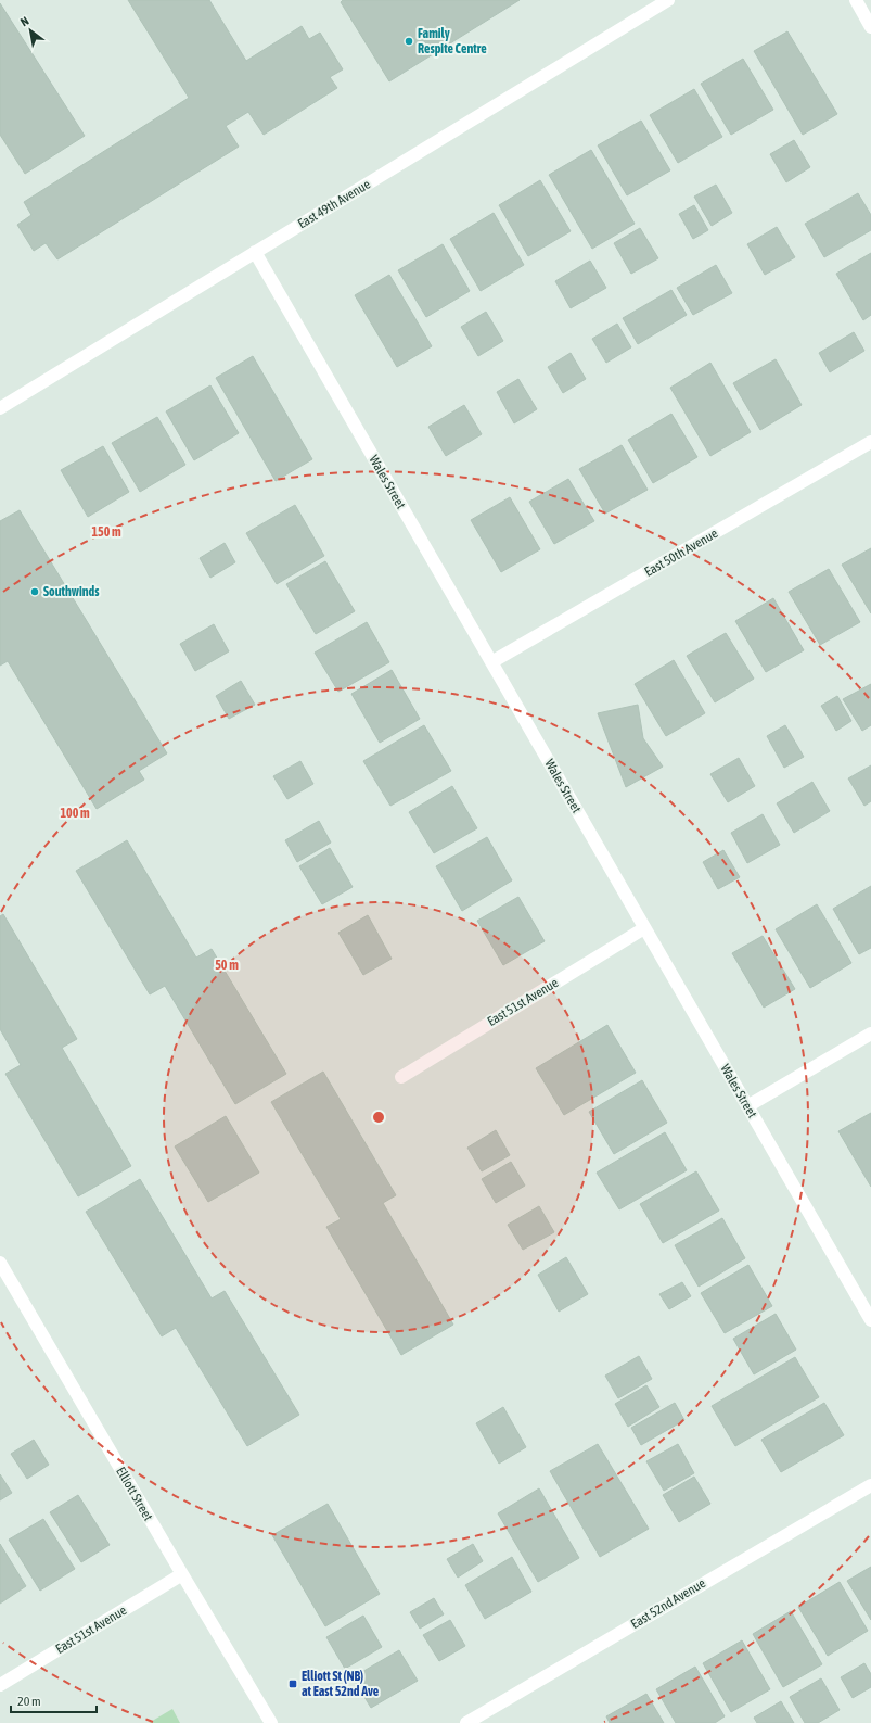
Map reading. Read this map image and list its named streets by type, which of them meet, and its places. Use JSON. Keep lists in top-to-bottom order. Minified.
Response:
{"streets":{"street":["East 49th Avenue","Wales Street","East 50th Avenue","East 51st Avenue","Elliott Street","East 52nd Avenue"]},"crossings":[["East 49th Avenue","Wales Street"],["Wales Street","East 50th Avenue"],["Wales Street","East 51st Avenue"],["East 51st Avenue","Elliott Street"]],"places":{"other":["Family Respite Centre","Southwinds"],"transit":["Elliott St (NB) at East 52nd Ave"]},"scale_bar":"20 m","north":"top left","rings":["150 m","100 m","50 m"]}
